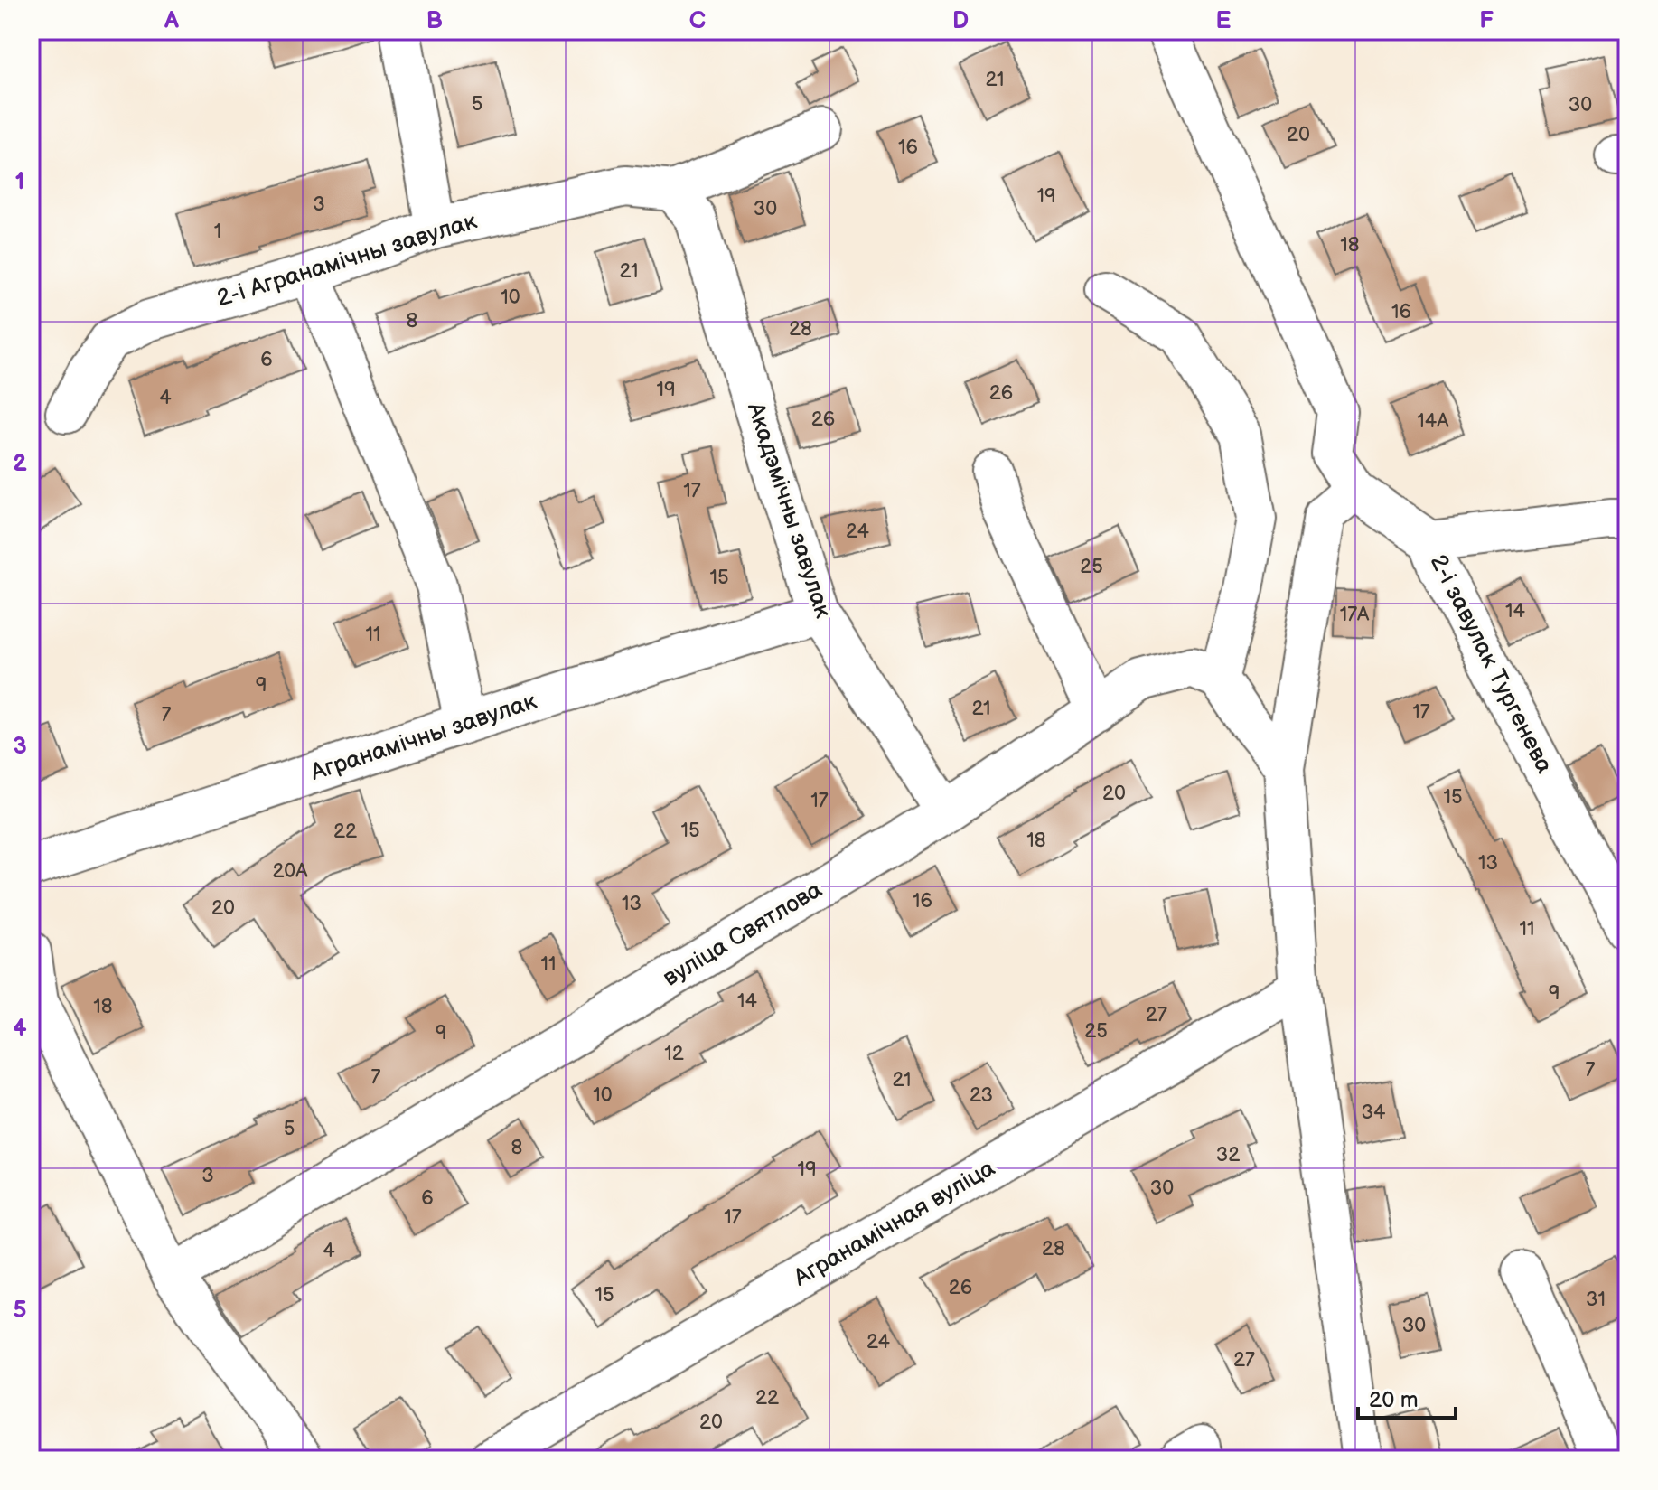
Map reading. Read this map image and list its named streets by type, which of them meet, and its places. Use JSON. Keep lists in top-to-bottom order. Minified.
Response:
{"streets":{"street":["2-і Агранамічны завулак","Акадэмічны завулак","2-і завулак Тургенева","Агранамічны завулак","вуліца Святлова","Агранамічная вуліца"]},"crossings":[["2-і Агранамічны завулак","Акадэмічны завулак"],["Акадэмічны завулак","Агранамічны завулак"],["Акадэмічны завулак","вуліца Святлова"]],"house_numbers":["21","5","30","20","16","19","3","30","1","18","21","10","16","8","28","6","19","26","4","26","14А","17","24","25","15","14","17А","11","9","21","17","7","20","15","17","15","22","18","13","20А","16","13","20","11","11","9","14","18","27","25","9","12","7","7","21","10","23","34","5","8","32","19","3","30","6","17","28","4","26","15","31","30","24","27","22","20"],"scale_bar":"20 m","grid":{"columns":["A","B","C","D","E","F"],"rows":["1","2","3","4","5"]}}
